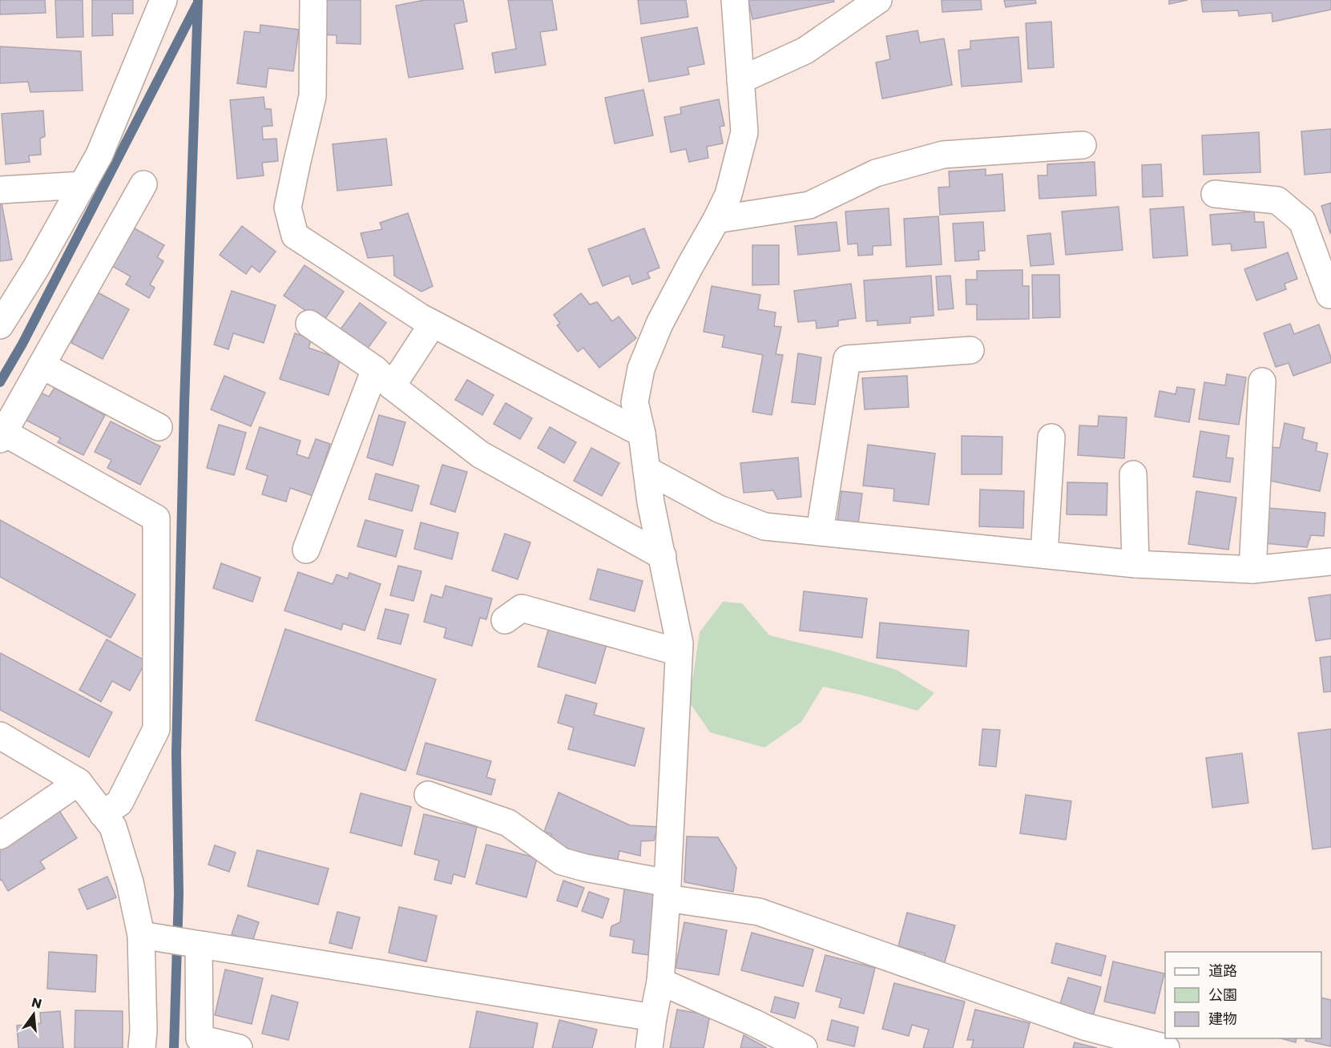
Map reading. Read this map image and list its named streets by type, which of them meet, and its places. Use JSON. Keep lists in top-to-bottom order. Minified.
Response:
{"legend":["道路","公園","建物"],"north":"top"}
